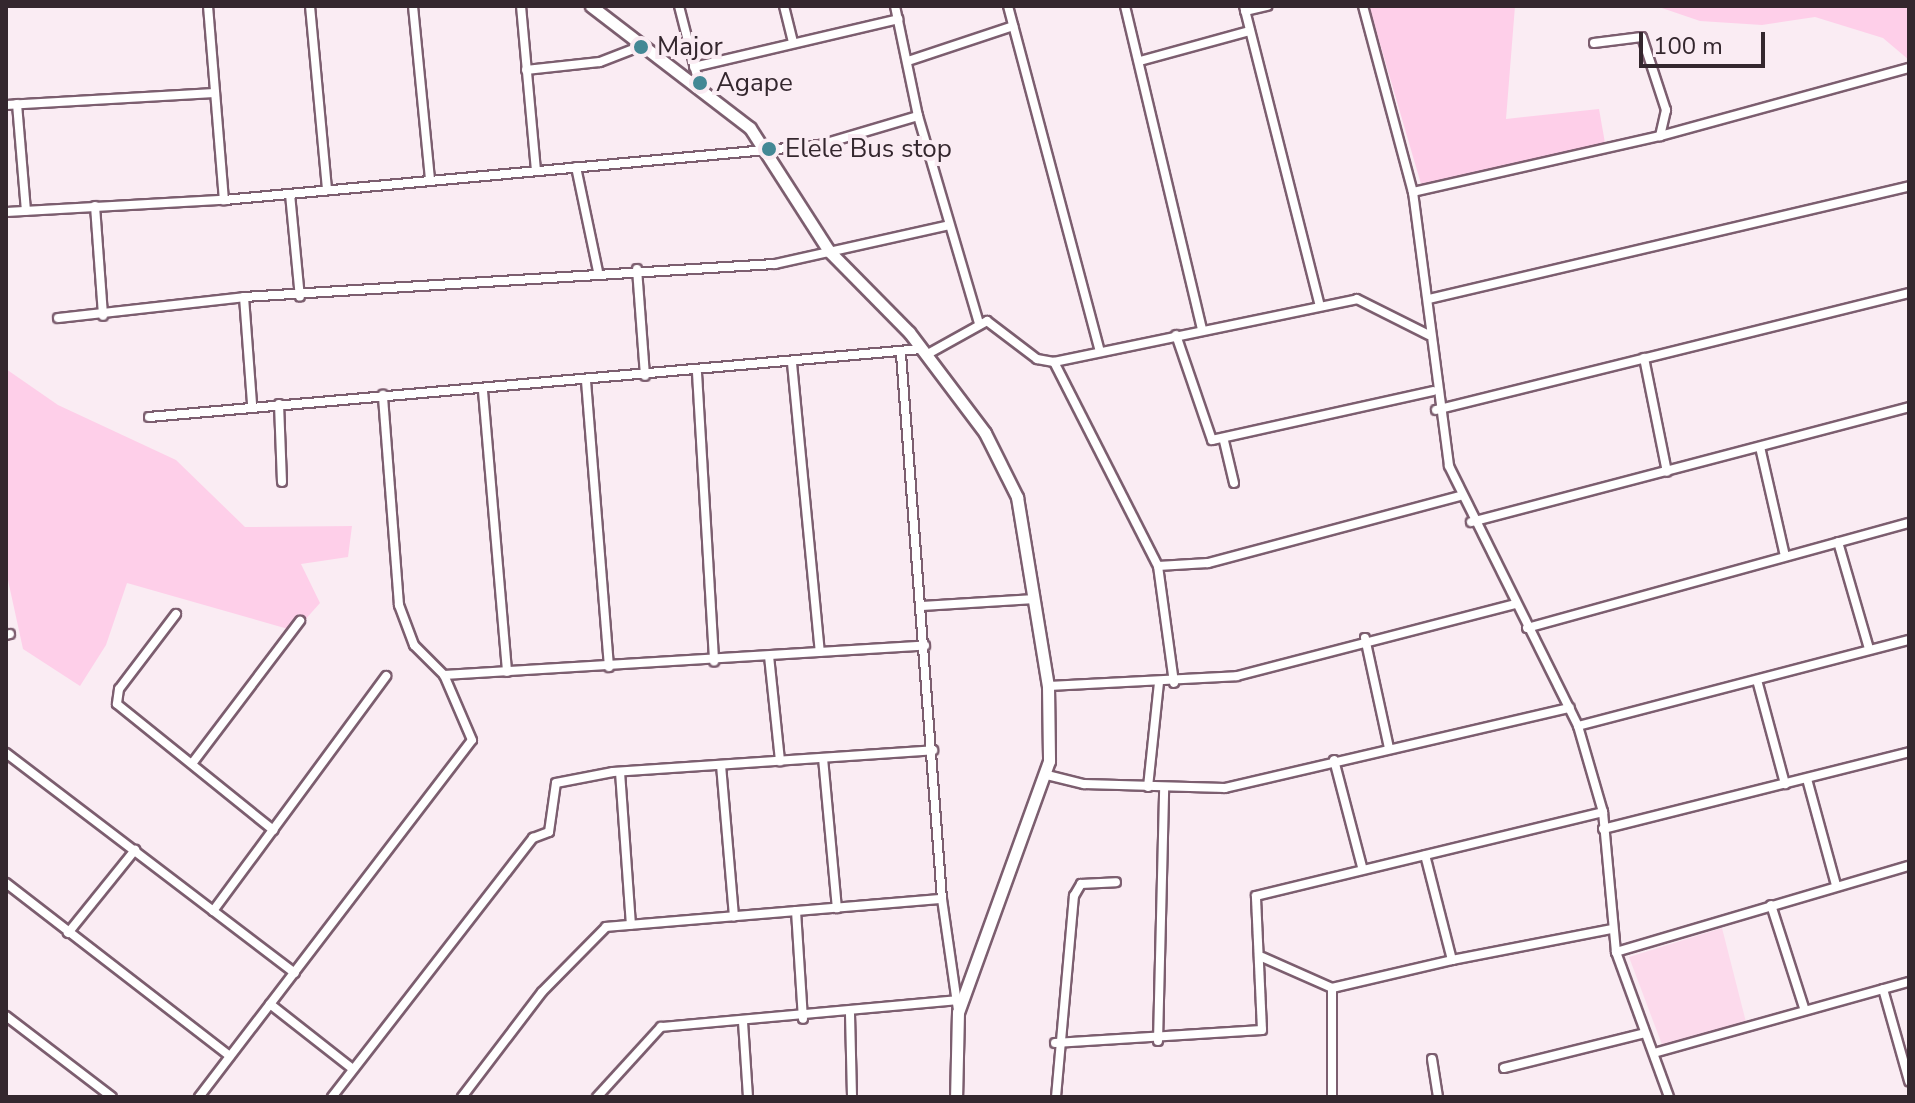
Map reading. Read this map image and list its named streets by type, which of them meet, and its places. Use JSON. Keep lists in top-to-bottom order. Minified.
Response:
{"places":["Major","Agape","Elele Bus stop"],"scale_bar":"100 m"}
